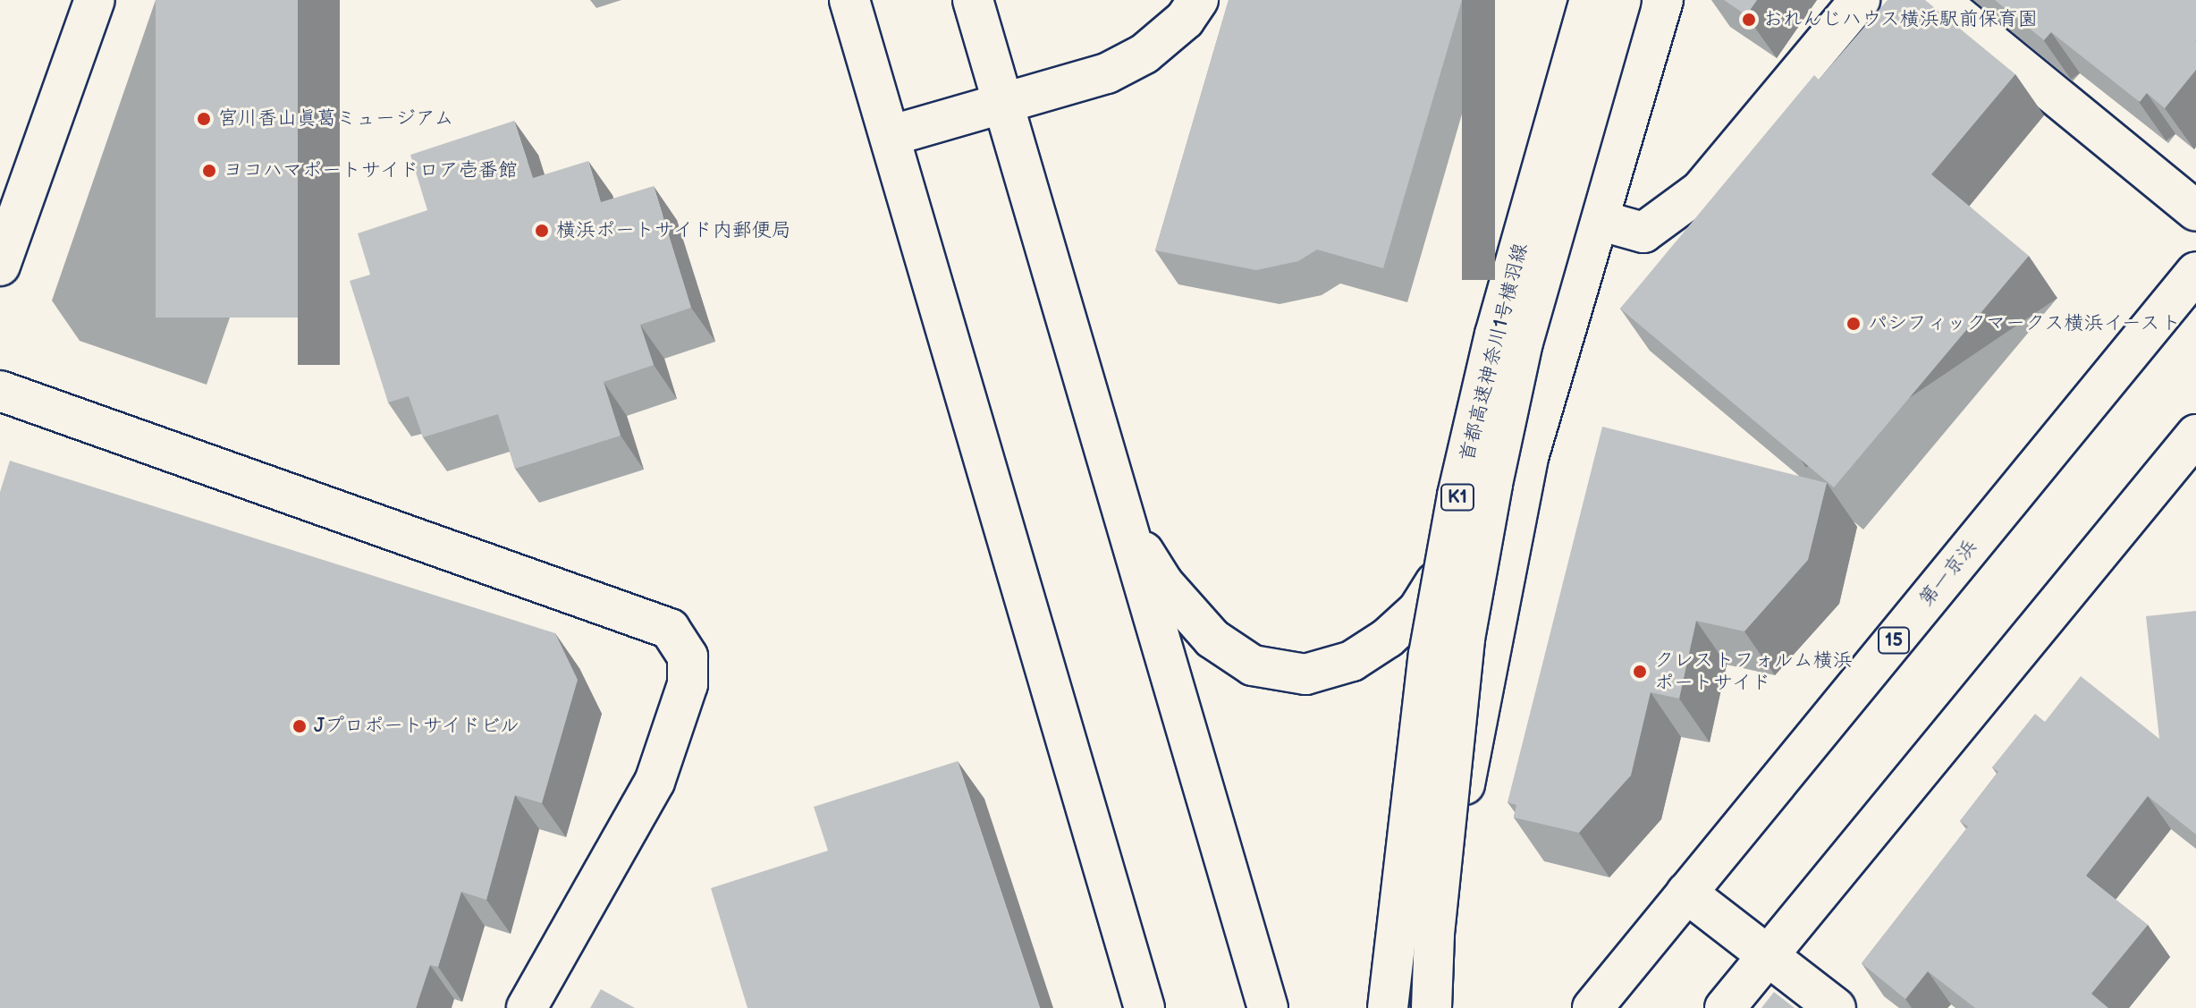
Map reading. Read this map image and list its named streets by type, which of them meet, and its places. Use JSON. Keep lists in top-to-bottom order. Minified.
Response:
{"streets":{"main road":["首都高速神奈川1号横羽線","K1","第一京浜","15"]},"places":["おれんじハウス横浜駅前保育園","宮川香山眞葛ミュージアム","ヨコハマポートサイドロア壱番館","横浜ポートサイド内郵便局","パシフィックマークス横浜イースト","クレストフォルム横浜 ポートサイド","Jプロポートサイドビル"]}
